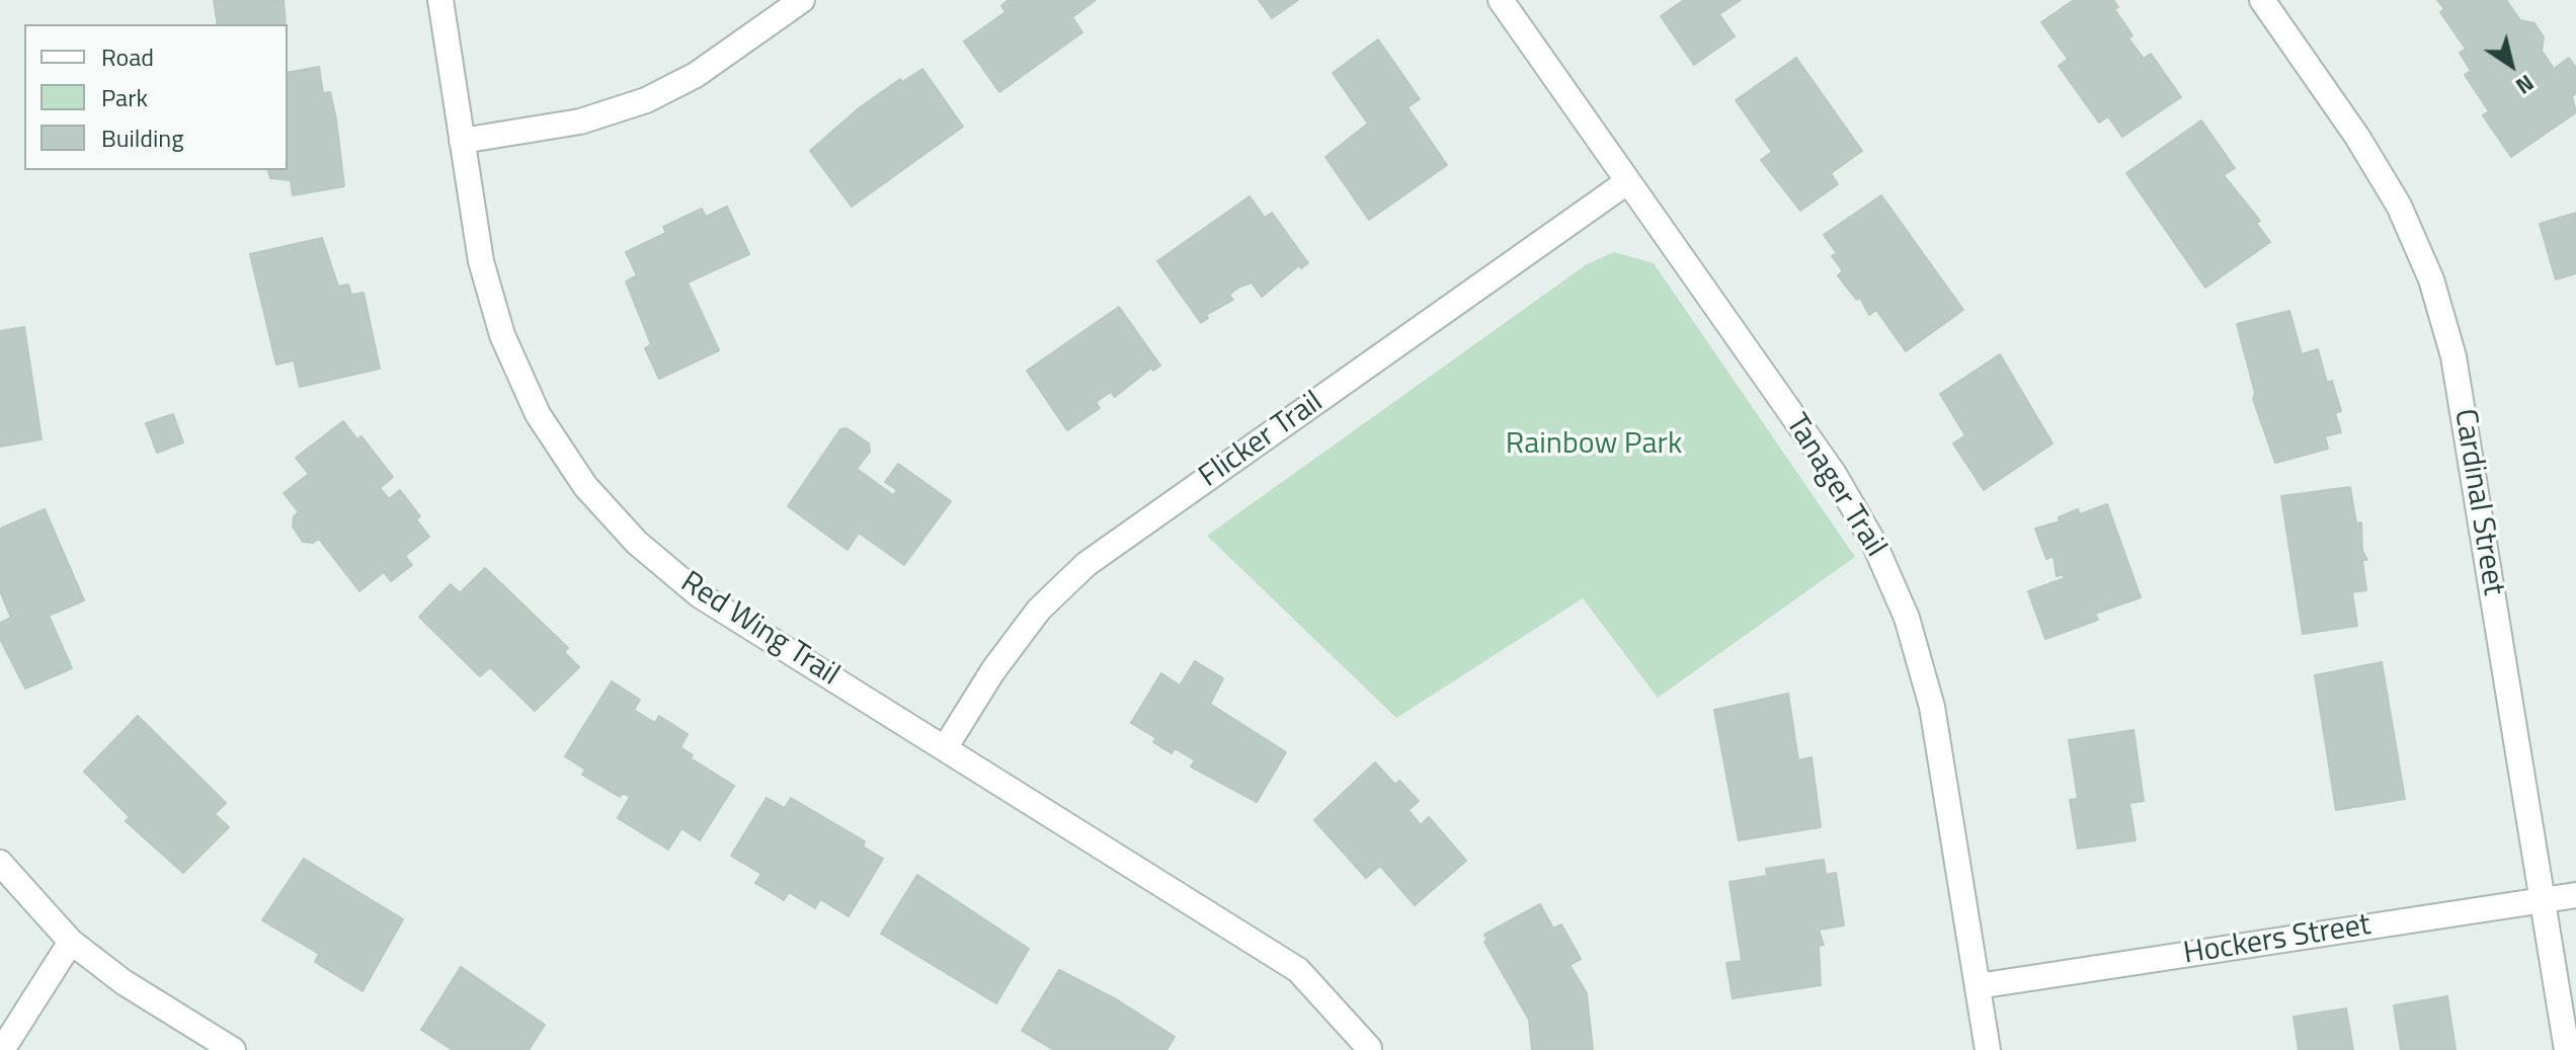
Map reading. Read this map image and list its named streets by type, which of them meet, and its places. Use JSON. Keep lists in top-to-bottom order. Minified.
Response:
{"streets":{"street":["Flicker Trail","Tanager Trail","Cardinal Street","Red Wing Trail","Hockers Street"]},"crossings":[["Flicker Trail","Tanager Trail"],["Flicker Trail","Red Wing Trail"],["Tanager Trail","Hockers Street"],["Cardinal Street","Hockers Street"]],"parks":["Rainbow Park"],"legend":["Road","Park","Building"],"north":"bottom right"}
